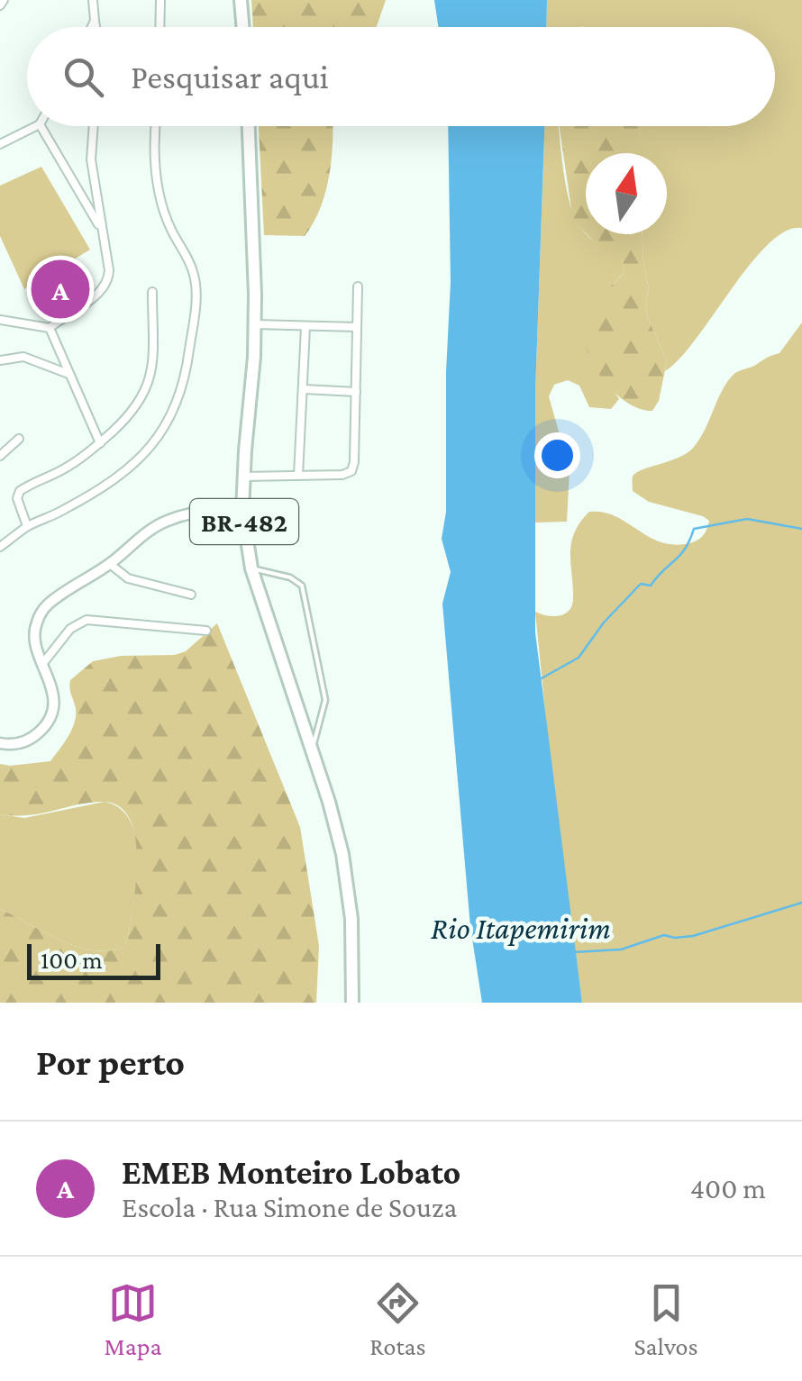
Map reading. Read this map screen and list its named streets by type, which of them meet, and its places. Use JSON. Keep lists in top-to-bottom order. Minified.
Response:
{"streets":{"highway":["BR-482"]},"water":["Rio Itapemirim"],"scale_bar":"100 m","north":"top","page":{"search":"Pesquisar aqui","pins":"A","scale":"100 m","heading":"Por perto","list":[{"mark":"A","name":"EMEB Monteiro Lobato","note":"Escola · Rua Simone de Souza","value":"400 m"}],"nav":["Mapa","Rotas","Salvos"]}}
